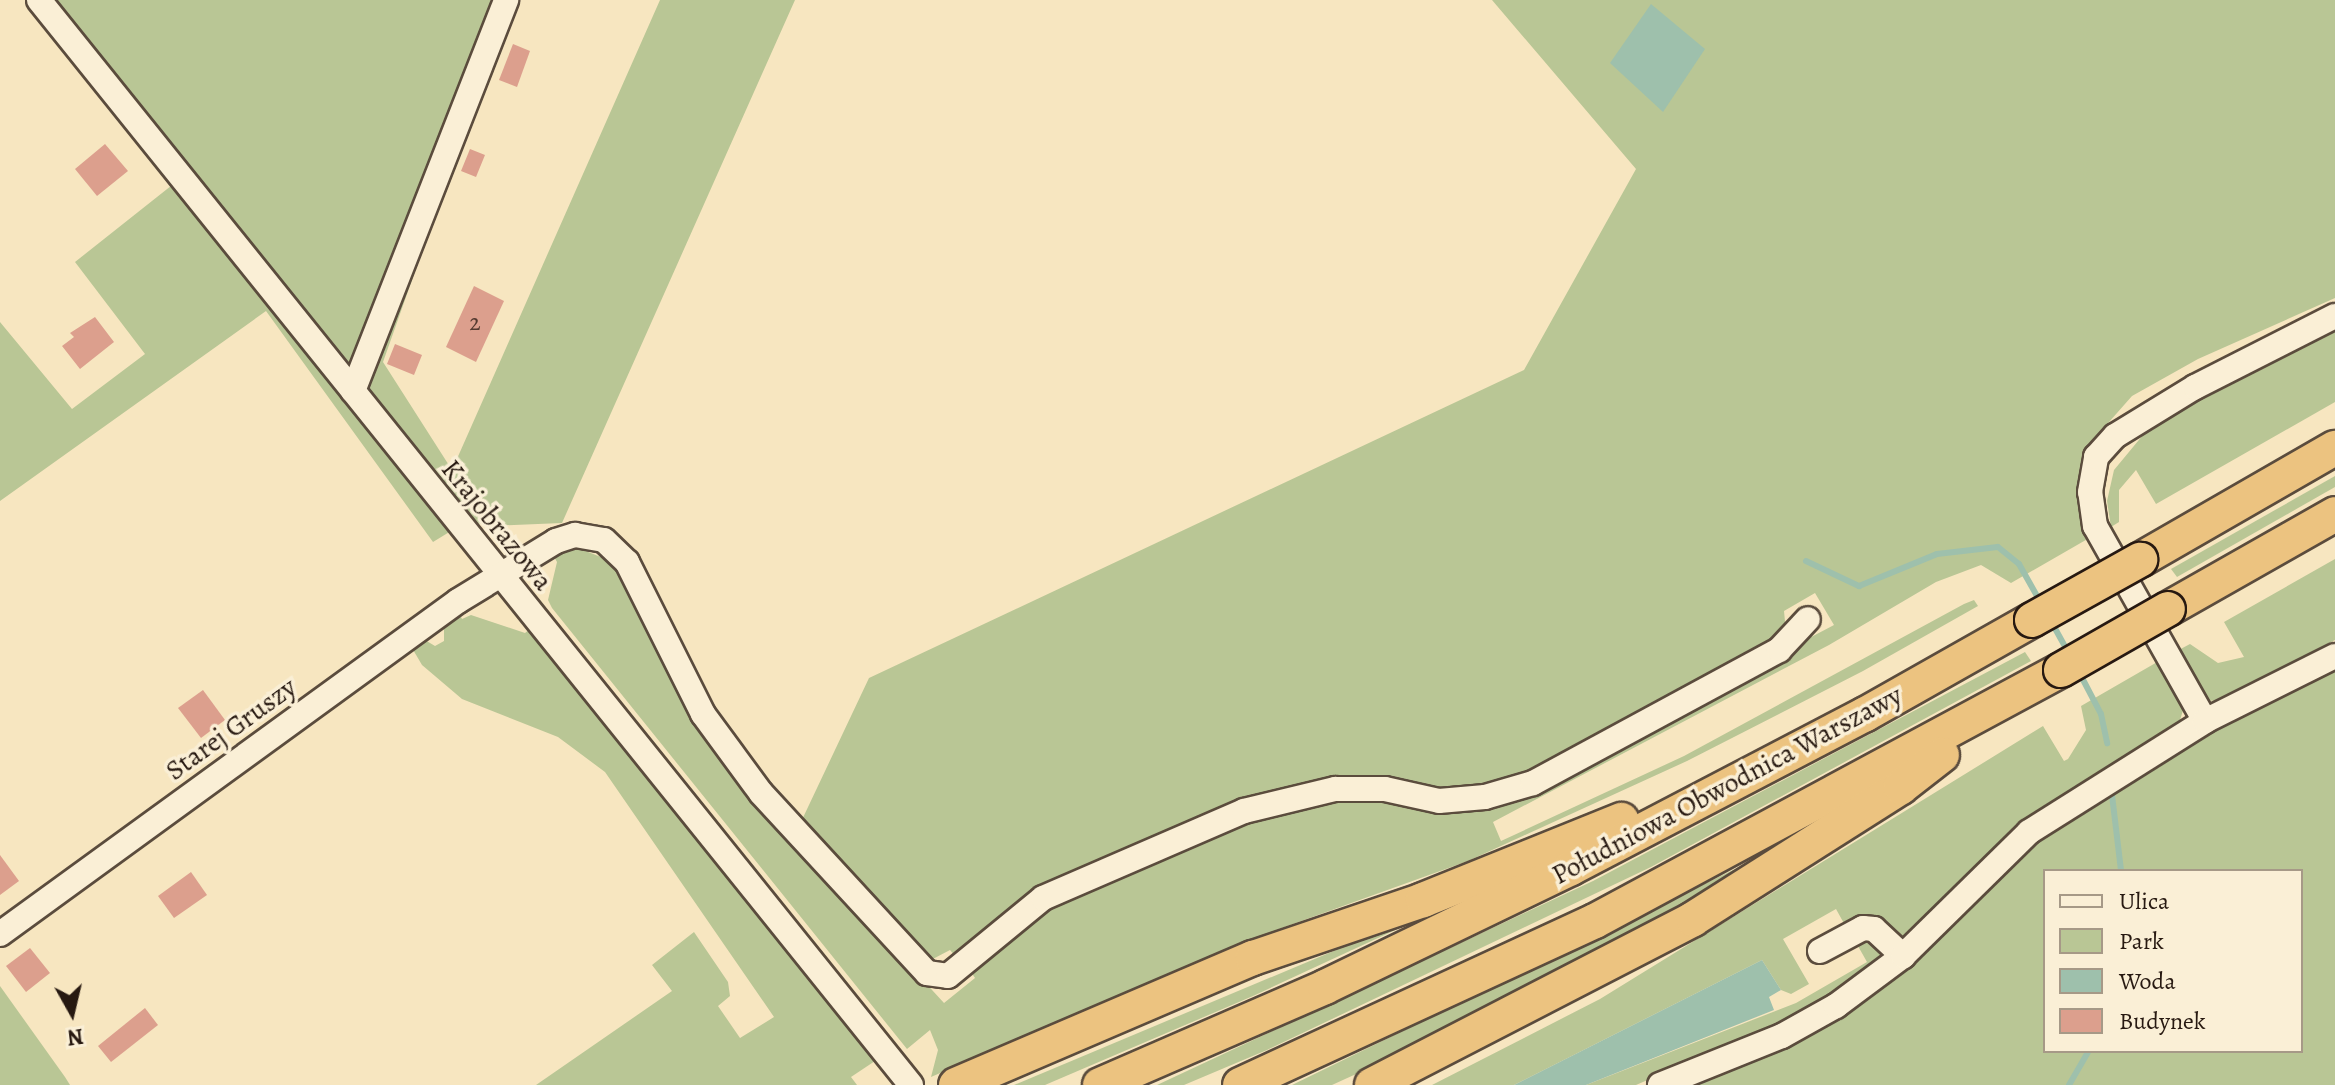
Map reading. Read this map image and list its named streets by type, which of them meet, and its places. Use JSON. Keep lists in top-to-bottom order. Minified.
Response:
{"streets":{"highway":["Południowa Obwodnica Warszawy"],"street":["Krajobrazowa","Starej Gruszy"]},"crossings":[["Krajobrazowa","Starej Gruszy"]],"house_numbers":["2"],"legend":["Ulica","Park","Woda","Budynek"],"north":"bottom"}
